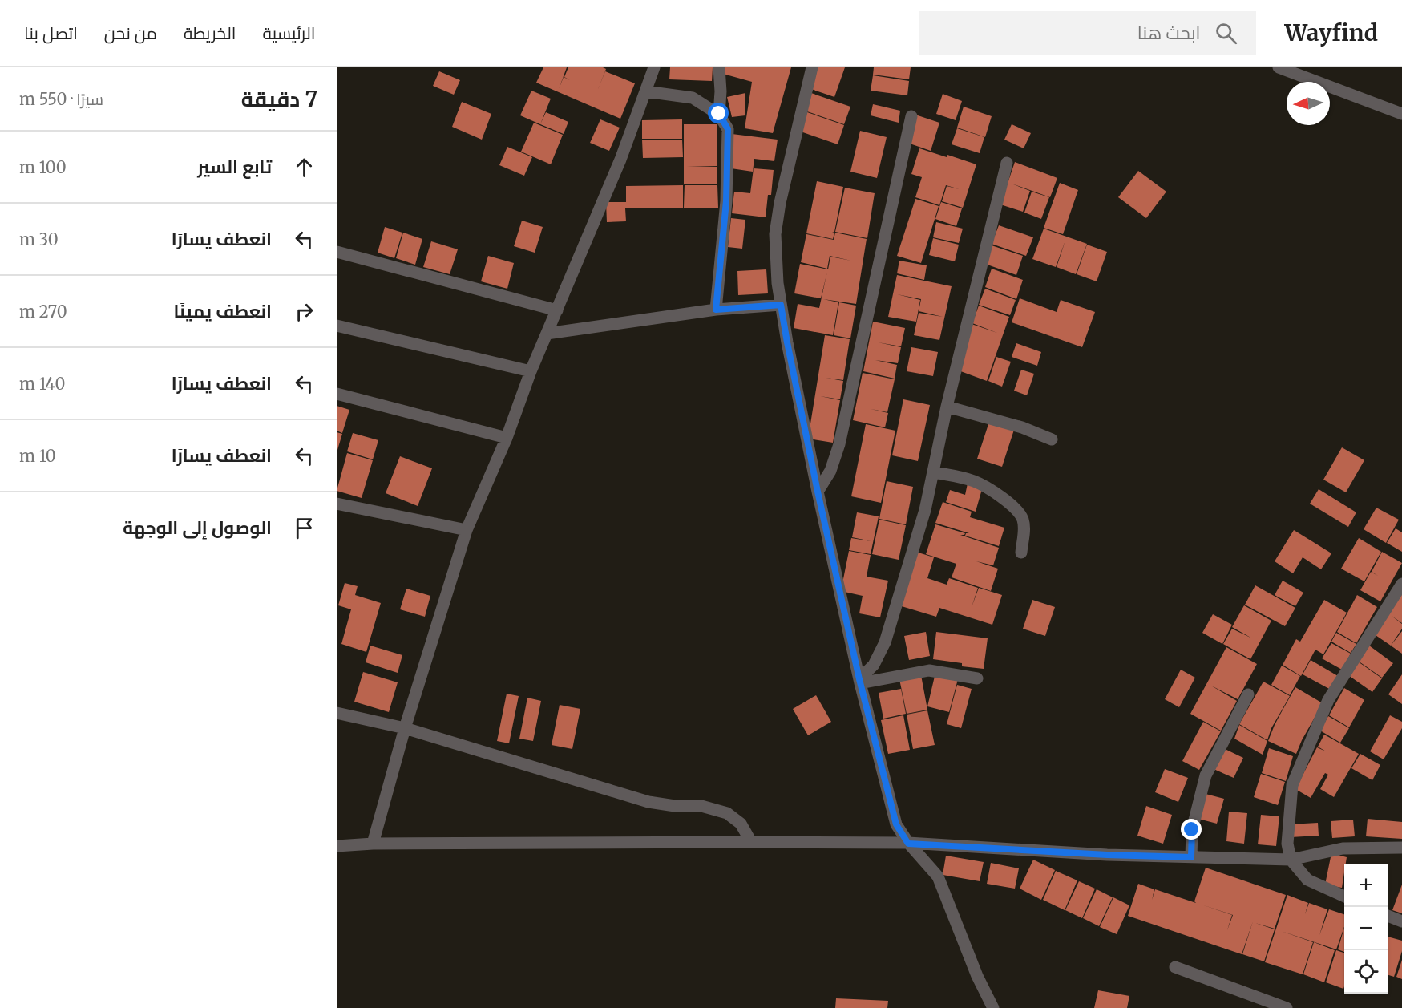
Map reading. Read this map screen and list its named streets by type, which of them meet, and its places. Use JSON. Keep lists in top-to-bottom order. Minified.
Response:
{"north":"left","page":{"header":"Wayfind","search":"ابحث هنا","nav":["الرئيسية","الخريطة","من نحن","اتصل بنا"],"heading":["7 دقيقة","سيرًا · 550 m"],"list":[["تابع السير","100 m"],["انعطف يسارًا","30 m"],["انعطف يمينًا","270 m"],["انعطف يسارًا","140 m"],["انعطف يسارًا","10 m"],"الوصول إلى الوجهة"],"map_buttons":["+","−"]}}
